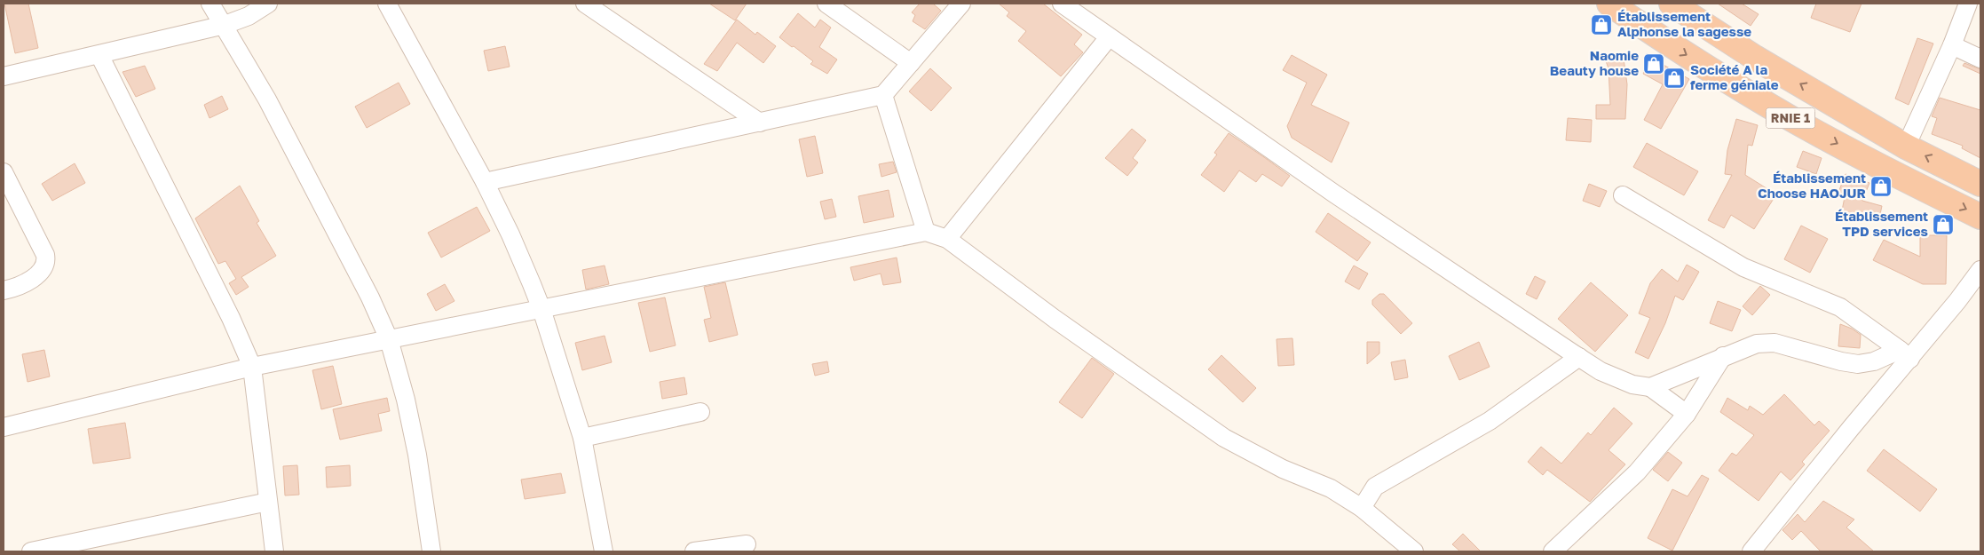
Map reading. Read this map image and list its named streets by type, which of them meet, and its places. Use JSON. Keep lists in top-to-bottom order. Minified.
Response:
{"streets":{"highway":["RNIE 1"]},"places":{"shop":["Établissement Alphonse la sagesse","Naomie Beauty house","Société A la ferme géniale","Établissement Choose HAOJUR","Établissement TPD services"]}}
